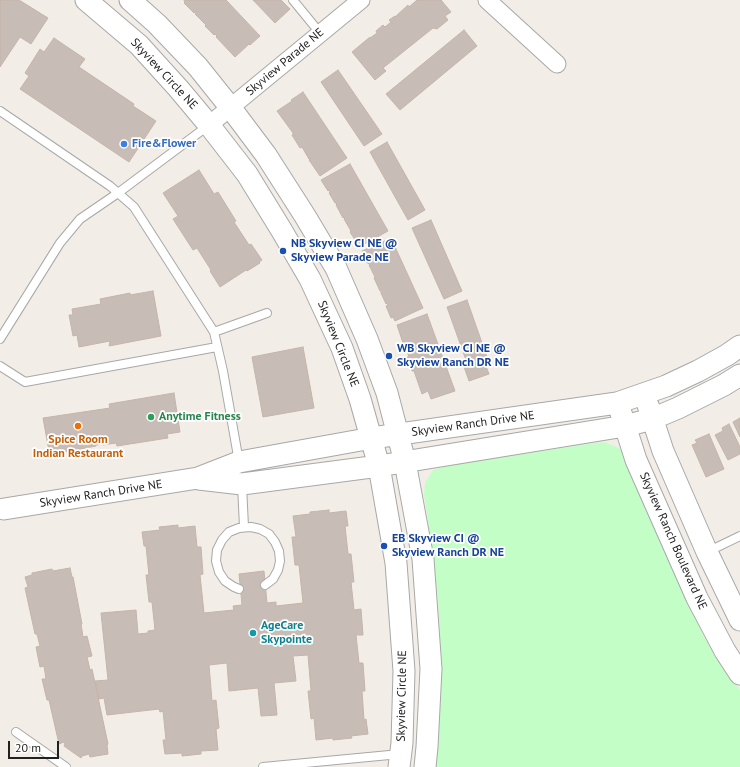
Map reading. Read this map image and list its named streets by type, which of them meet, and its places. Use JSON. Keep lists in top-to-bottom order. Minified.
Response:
{"streets":{"street":["Skyview Parade NE","Skyview Circle NE","Skyview Ranch Drive NE","Skyview Ranch Boulevard NE"]},"crossings":[["Skyview Parade NE","Skyview Circle NE"],["Skyview Circle NE","Skyview Ranch Drive NE"],["Skyview Ranch Drive NE","Skyview Ranch Boulevard NE"]],"places":["Fire&Flower","NB Skyview CI NE @ Skyview Parade NE","WB Skyview CI NE @ Skyview Ranch DR NE","Anytime Fitness","Spice Room Indian Restaurant","EB Skyview CI @ Skyview Ranch DR NE","AgeCare Skypointe"],"scale_bar":"20 m"}
